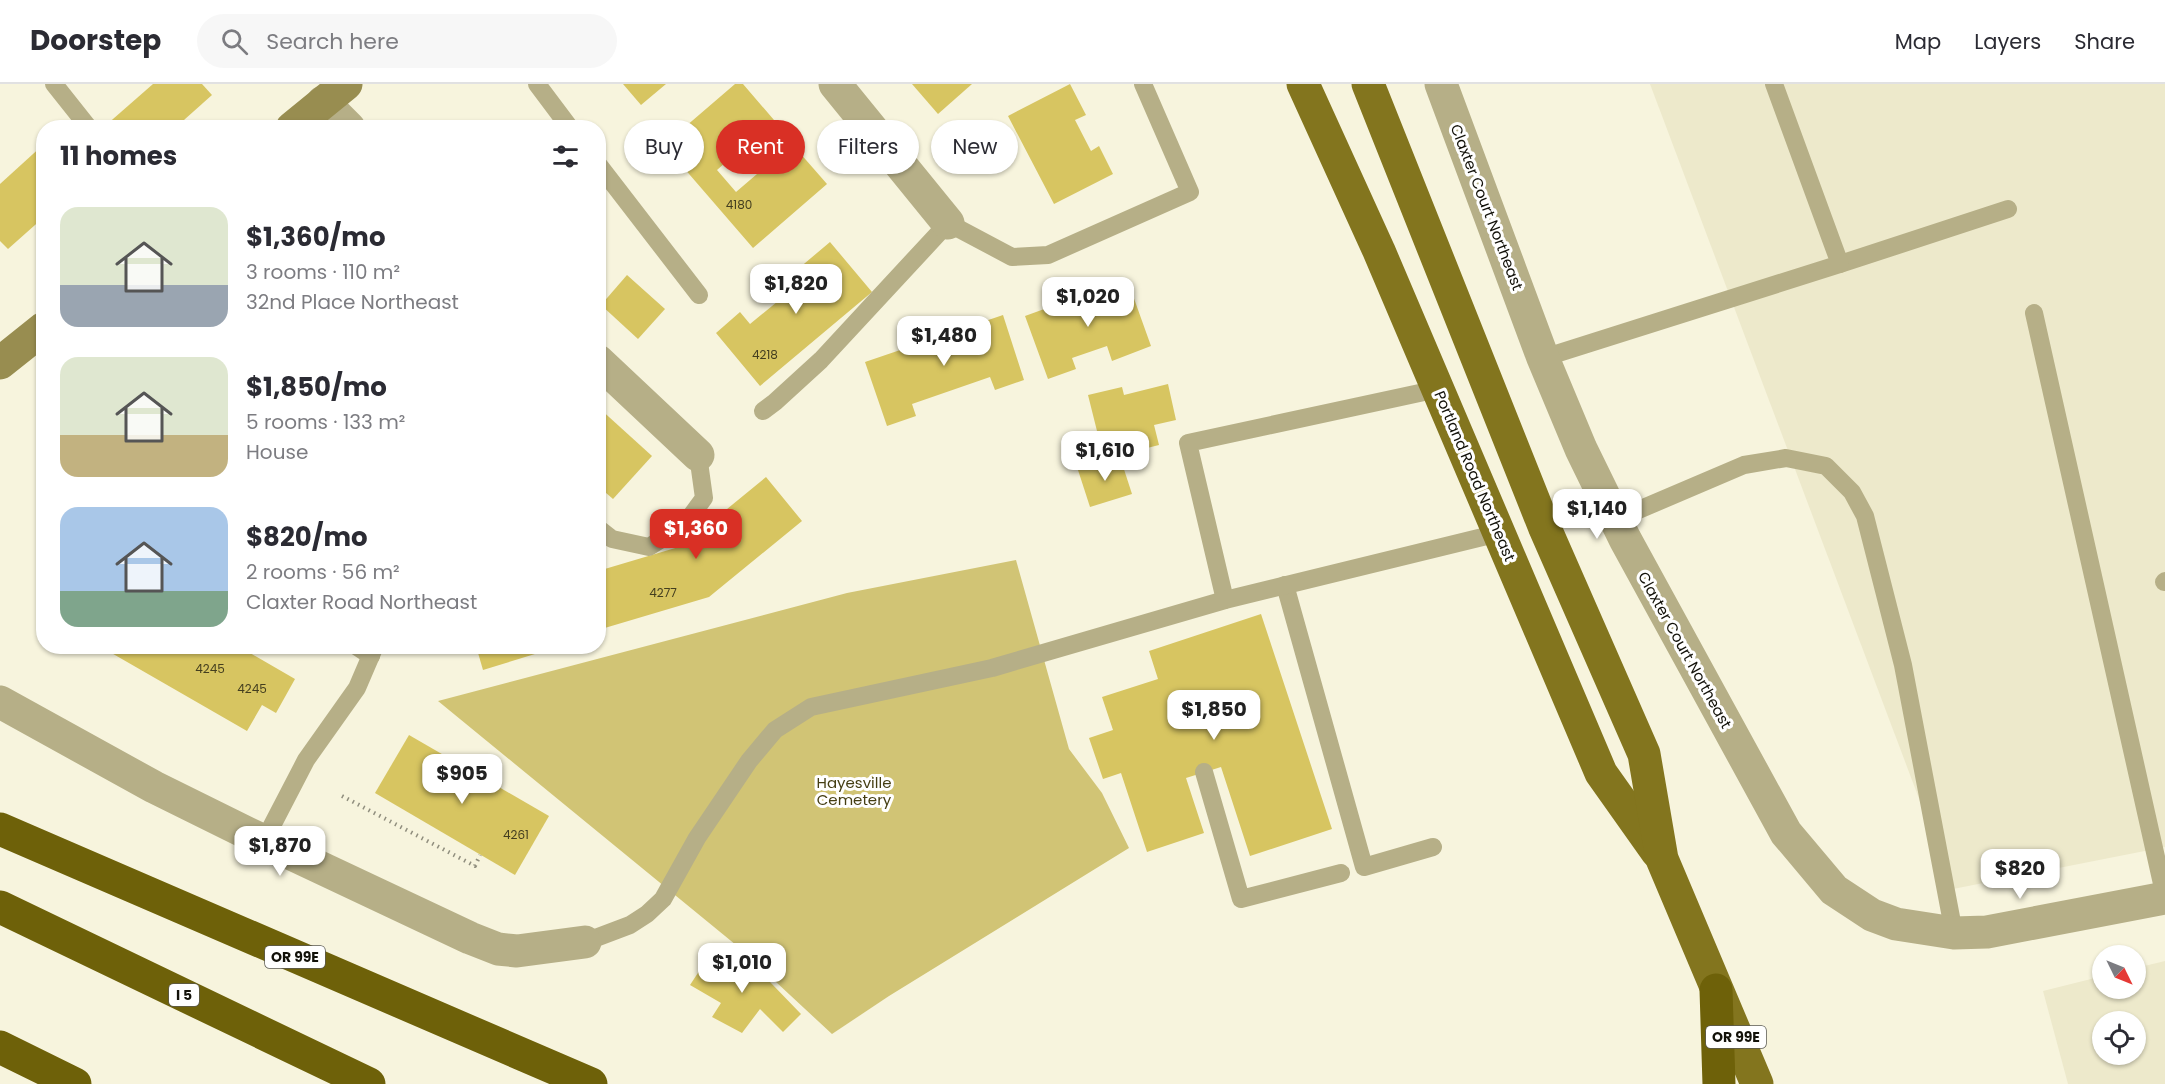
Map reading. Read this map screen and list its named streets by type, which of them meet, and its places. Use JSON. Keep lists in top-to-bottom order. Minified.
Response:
{"streets":{"highway":["OR 99E","I 5"],"main road":["Portland Road Northeast"],"street":["Claxter Court Northeast"]},"crossings":[["Portland Road Northeast","OR 99E"]],"parks":["Hayesville Cemetery"],"house_numbers":["4180","4218","4277","4245","4245","4261"],"north":"bottom right","page":{"header":"Doorstep","search":"Search here","nav":["Map","Layers","Share"],"chip":["Buy","Rent","Filters","New"],"heading":"11 homes","list":[{"name":"$1,360/mo","note":"3 rooms · 110 m² · 32nd Place Northeast"},{"name":"$1,850/mo","note":"5 rooms · 133 m² · House"},{"name":"$820/mo","note":"2 rooms · 56 m² · Claxter Road Northeast"}],"price":["$1,820","$1,020","$1,480","$1,610","$1,140","$1,360","$1,850","$905","$1,870","$820","$1,010"]}}
